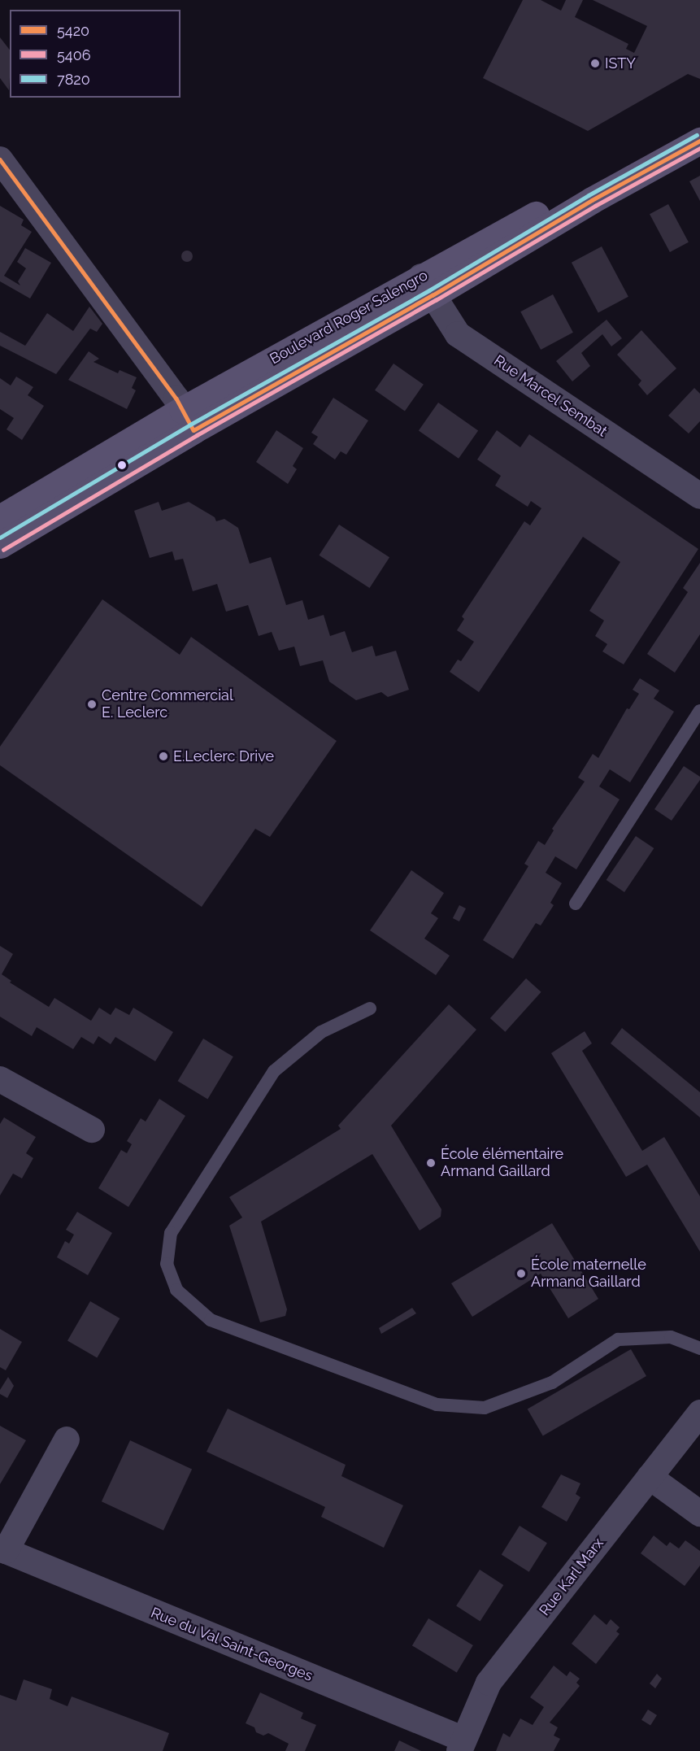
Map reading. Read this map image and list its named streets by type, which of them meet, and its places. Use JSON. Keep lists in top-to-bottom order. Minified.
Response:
{"streets":{"main road":["Boulevard Roger Salengro"],"street":["Rue Marcel Sembat","Rue Karl Marx","Rue du Val Saint-Georges"]},"crossings":[["Boulevard Roger Salengro","Rue Marcel Sembat"],["Rue Karl Marx","Rue du Val Saint-Georges"]],"places":["ISTY","Centre Commercial E. Leclerc","E.Leclerc Drive","École élémentaire Armand Gaillard","École maternelle Armand Gaillard"],"lines":["transit line 7820","transit line 5420","transit line 5406"],"legend":["5420","5406","7820"]}
